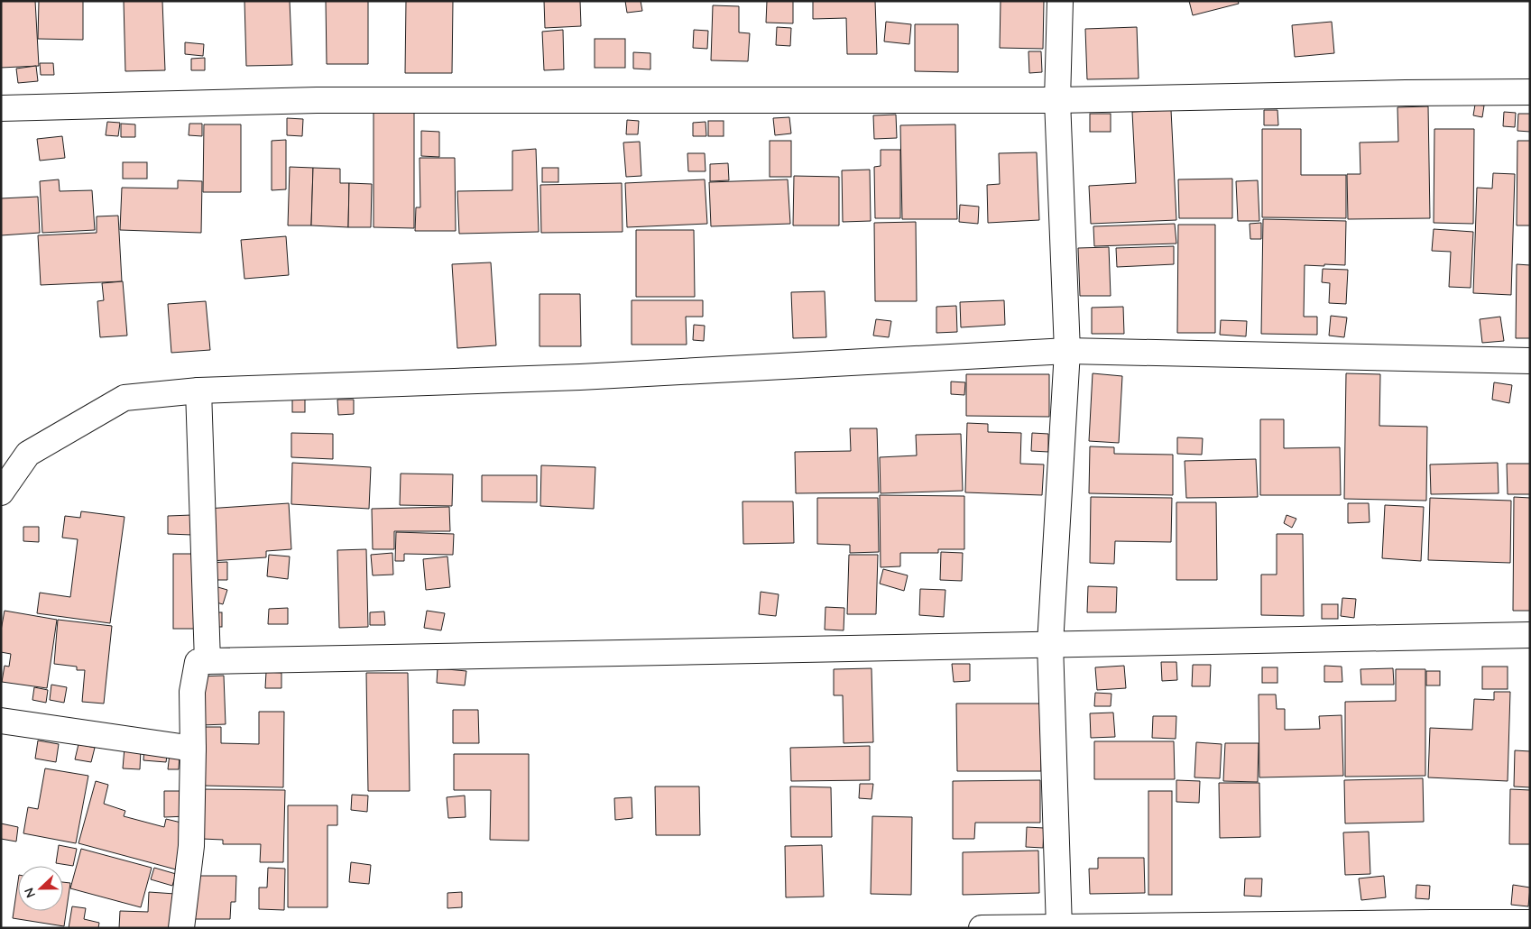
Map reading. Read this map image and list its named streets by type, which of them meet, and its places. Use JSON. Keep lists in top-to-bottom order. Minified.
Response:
{"north":"left"}
